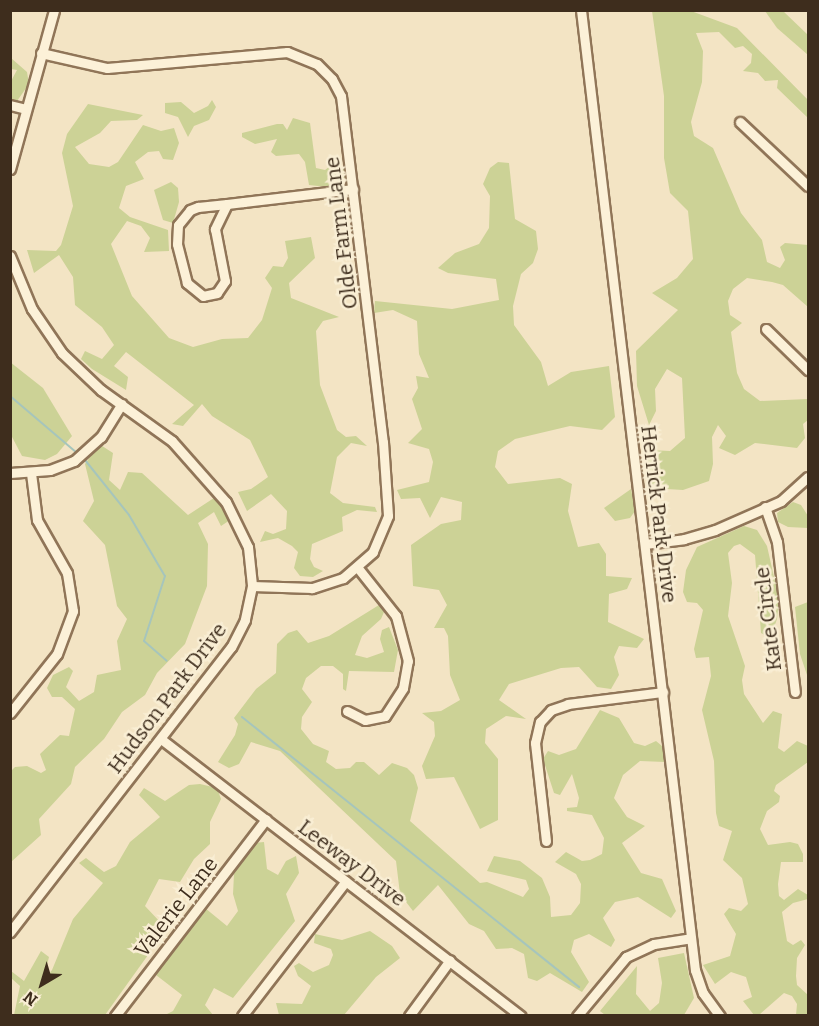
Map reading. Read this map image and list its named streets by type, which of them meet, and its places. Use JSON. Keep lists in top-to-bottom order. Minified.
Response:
{"streets":{"street":["Olde Farm Lane","Herrick Park Drive","Kate Circle","Hudson Park Drive","Leeway Drive","Valerie Lane"]},"crossings":[["Olde Farm Lane","Hudson Park Drive"],["Hudson Park Drive","Leeway Drive"],["Leeway Drive","Valerie Lane"]],"north":"bottom left"}
